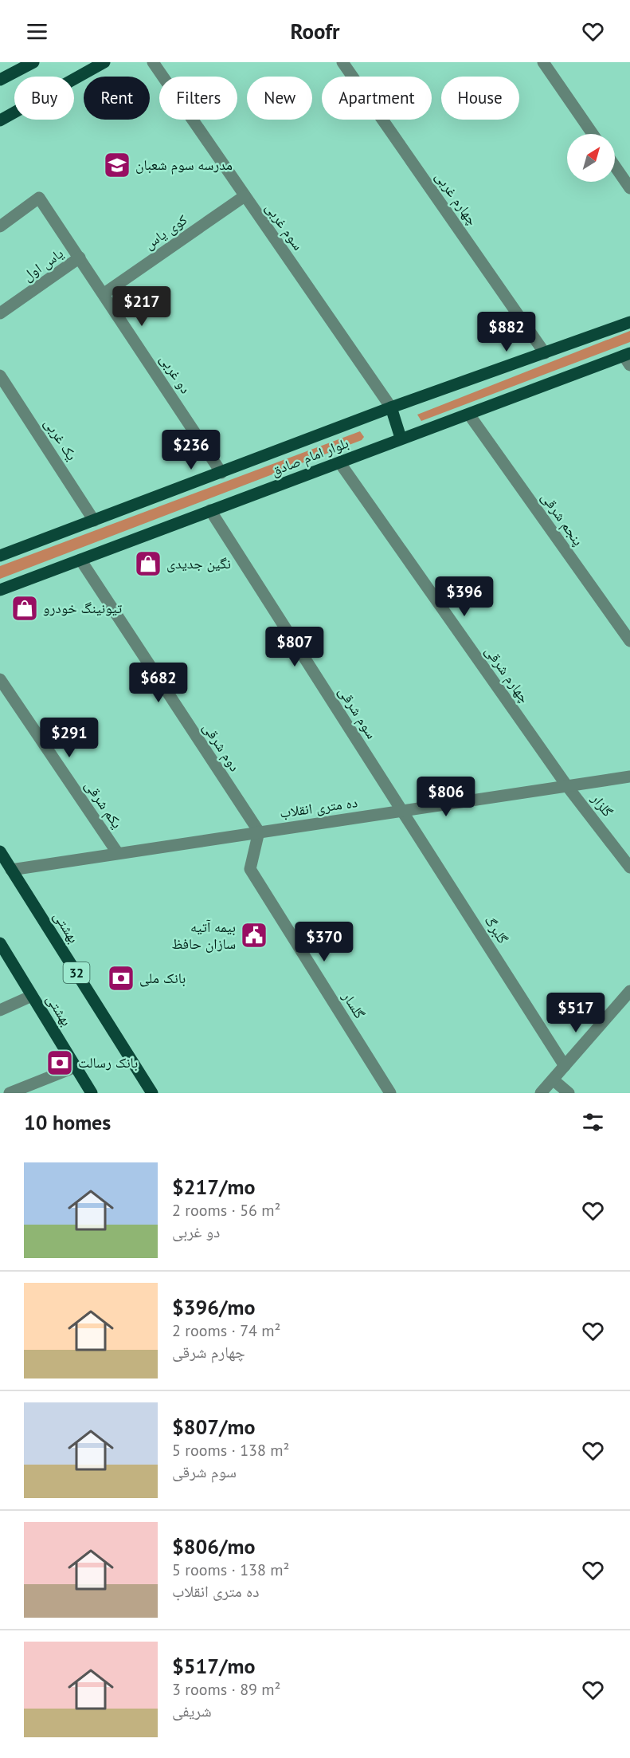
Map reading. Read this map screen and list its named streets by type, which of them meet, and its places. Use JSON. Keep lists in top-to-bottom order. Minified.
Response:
{"streets":{"main road":["بلوار امام صادق","بهشتى","32","بهشتی"],"street":["چهارم غربی","سوم غربی","کوی یاس","یاس اول","دو غربی","یک غربی","پنجم شرقی","چهارم شرقی","سوم شرقی","دوم شرقی","یکم شرقی","گلزار","ده متری انقلاب","گلبرگ","گلسار"]},"crossings":[["چهارم غربی","بلوار امام صادق"],["سوم غربی","کوی یاس"],["سوم غربی","بلوار امام صادق"],["کوی یاس","دو غربی"],["یاس اول","دو غربی"],["دو غربی","بلوار امام صادق"],["یک غربی","بلوار امام صادق"],["بلوار امام صادق","پنجم شرقی"],["بلوار امام صادق","چهارم شرقی"],["بلوار امام صادق","سوم شرقی"],["بلوار امام صادق","دوم شرقی"],["چهارم شرقی","گلزار"],["چهارم شرقی","ده متری انقلاب"],["سوم شرقی","ده متری انقلاب"],["سوم شرقی","گلبرگ"],["دوم شرقی","ده متری انقلاب"],["دوم شرقی","گلسار"],["یکم شرقی","ده متری انقلاب"],["گلزار","ده متری انقلاب"],["ده متری انقلاب","بهشتى"],["ده متری انقلاب","گلبرگ"],["ده متری انقلاب","گلسار"]],"places":{"school or university":["مدرسه سوم شعبان"],"shop":["نگین جدیدی","تیونینگ خودرو"],"public building":["بیمه آتیه سازان حافظ"],"bank":["بانک ملی","بانک رسالت"]},"north":"top right","page":{"header":"Roofr","chip":["Buy","Rent","Filters","New","Apartment","House"],"price":["$217","$882","$236","$396","$807","$682","$291","$806","$370","$517"],"heading":"10 homes","list":[{"name":"$217/mo","note":"2 rooms · 56 m² · دو غربی"},{"name":"$396/mo","note":"2 rooms · 74 m² · چهارم شرقی"},{"name":"$807/mo","note":"5 rooms · 138 m² · سوم شرقی"},{"name":"$806/mo","note":"5 rooms · 138 m² · ده متری انقلاب"},{"name":"$517/mo","note":"3 rooms · 89 m² · شریفی"}]}}
